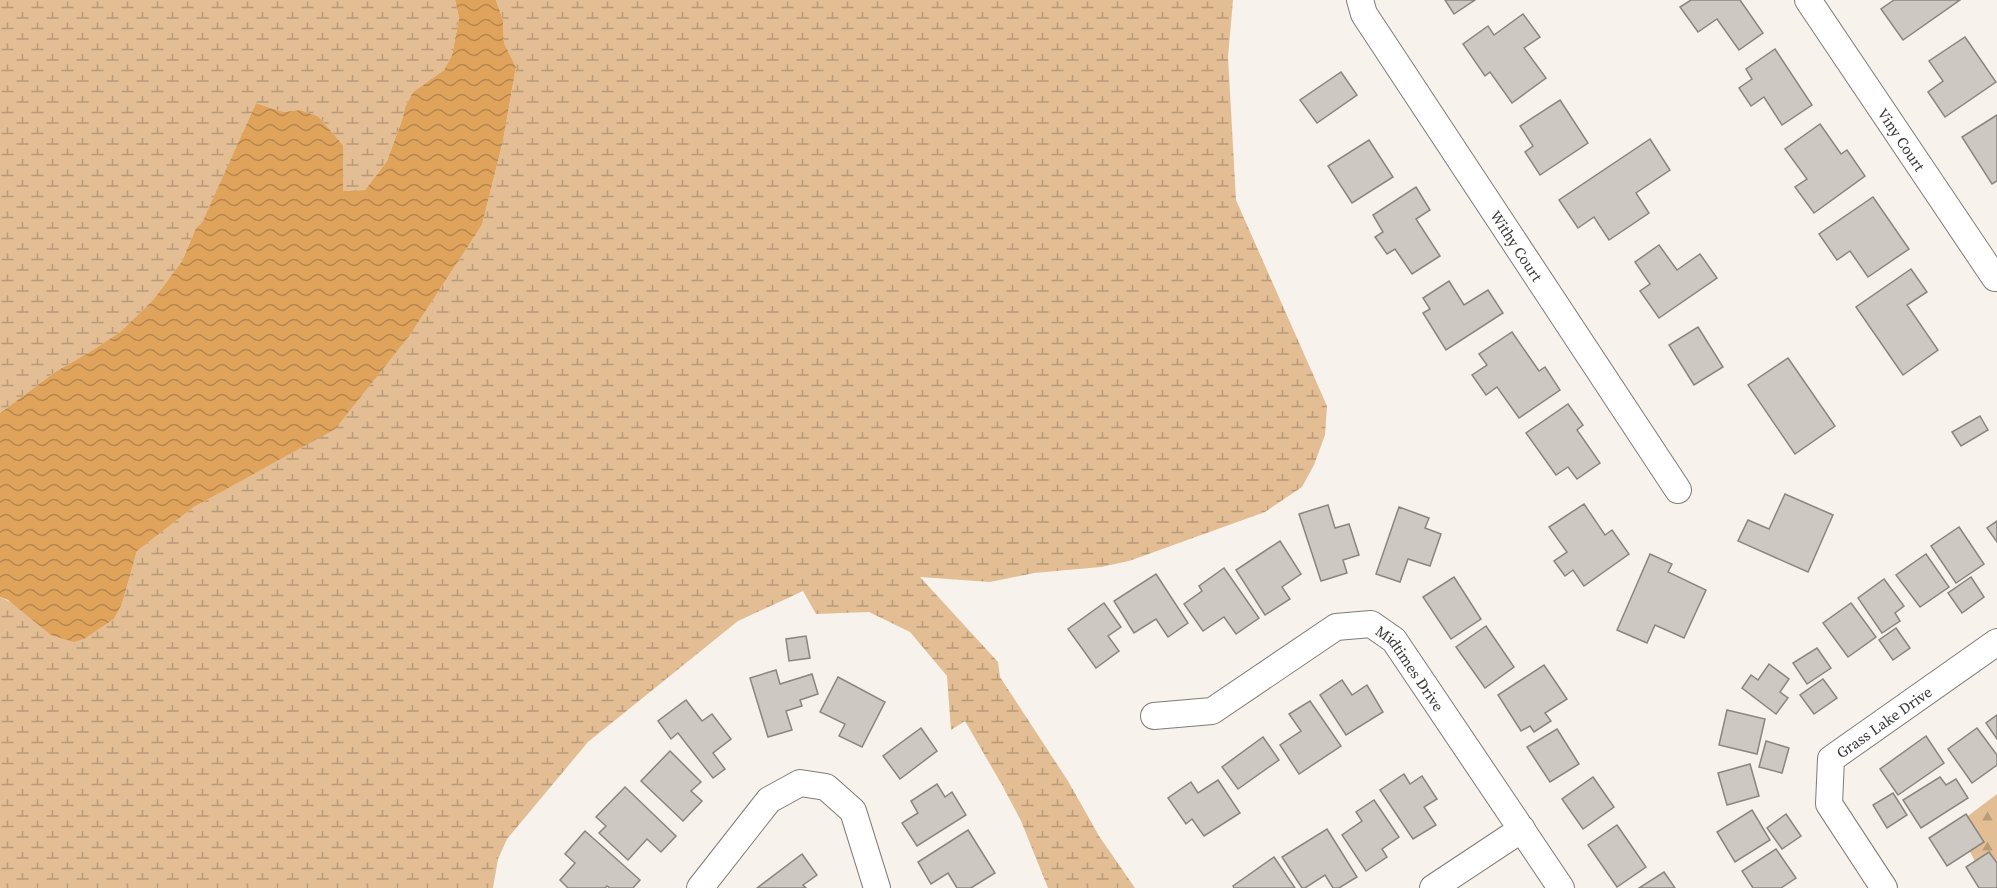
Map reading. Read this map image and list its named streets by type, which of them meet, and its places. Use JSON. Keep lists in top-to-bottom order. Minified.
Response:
{"streets":{"street":["Viny Court","Withy Court","Midtimes Drive","Grass Lake Drive"]}}
